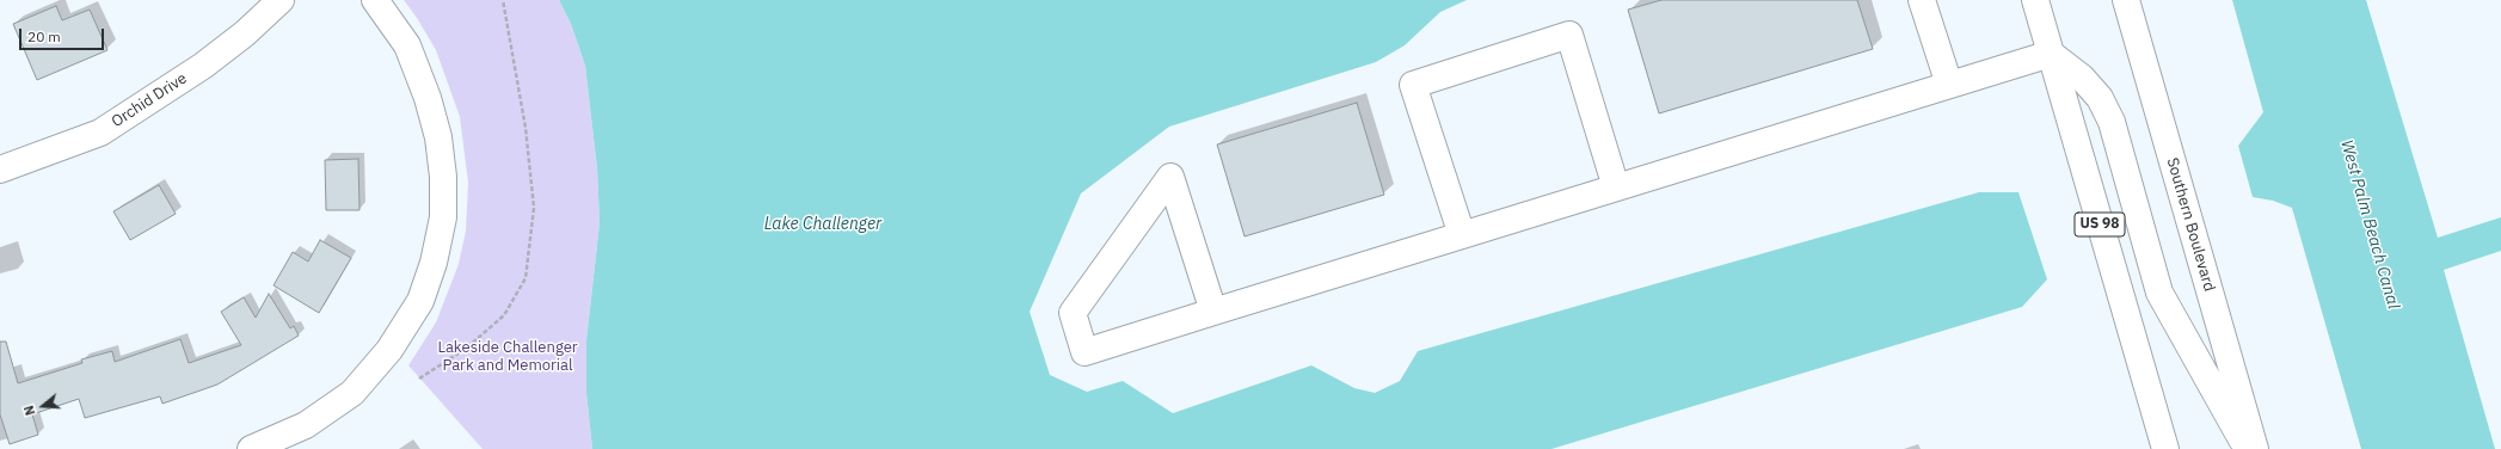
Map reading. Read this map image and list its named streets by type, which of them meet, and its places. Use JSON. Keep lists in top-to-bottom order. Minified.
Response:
{"streets":{"main road":["Orchid Drive","US 98","Southern Boulevard"]},"water":["Lake Challenger","West Palm Beach Canal"],"parks":["Lakeside Challenger Park and Memorial"],"scale_bar":"20 m","north":"left"}
